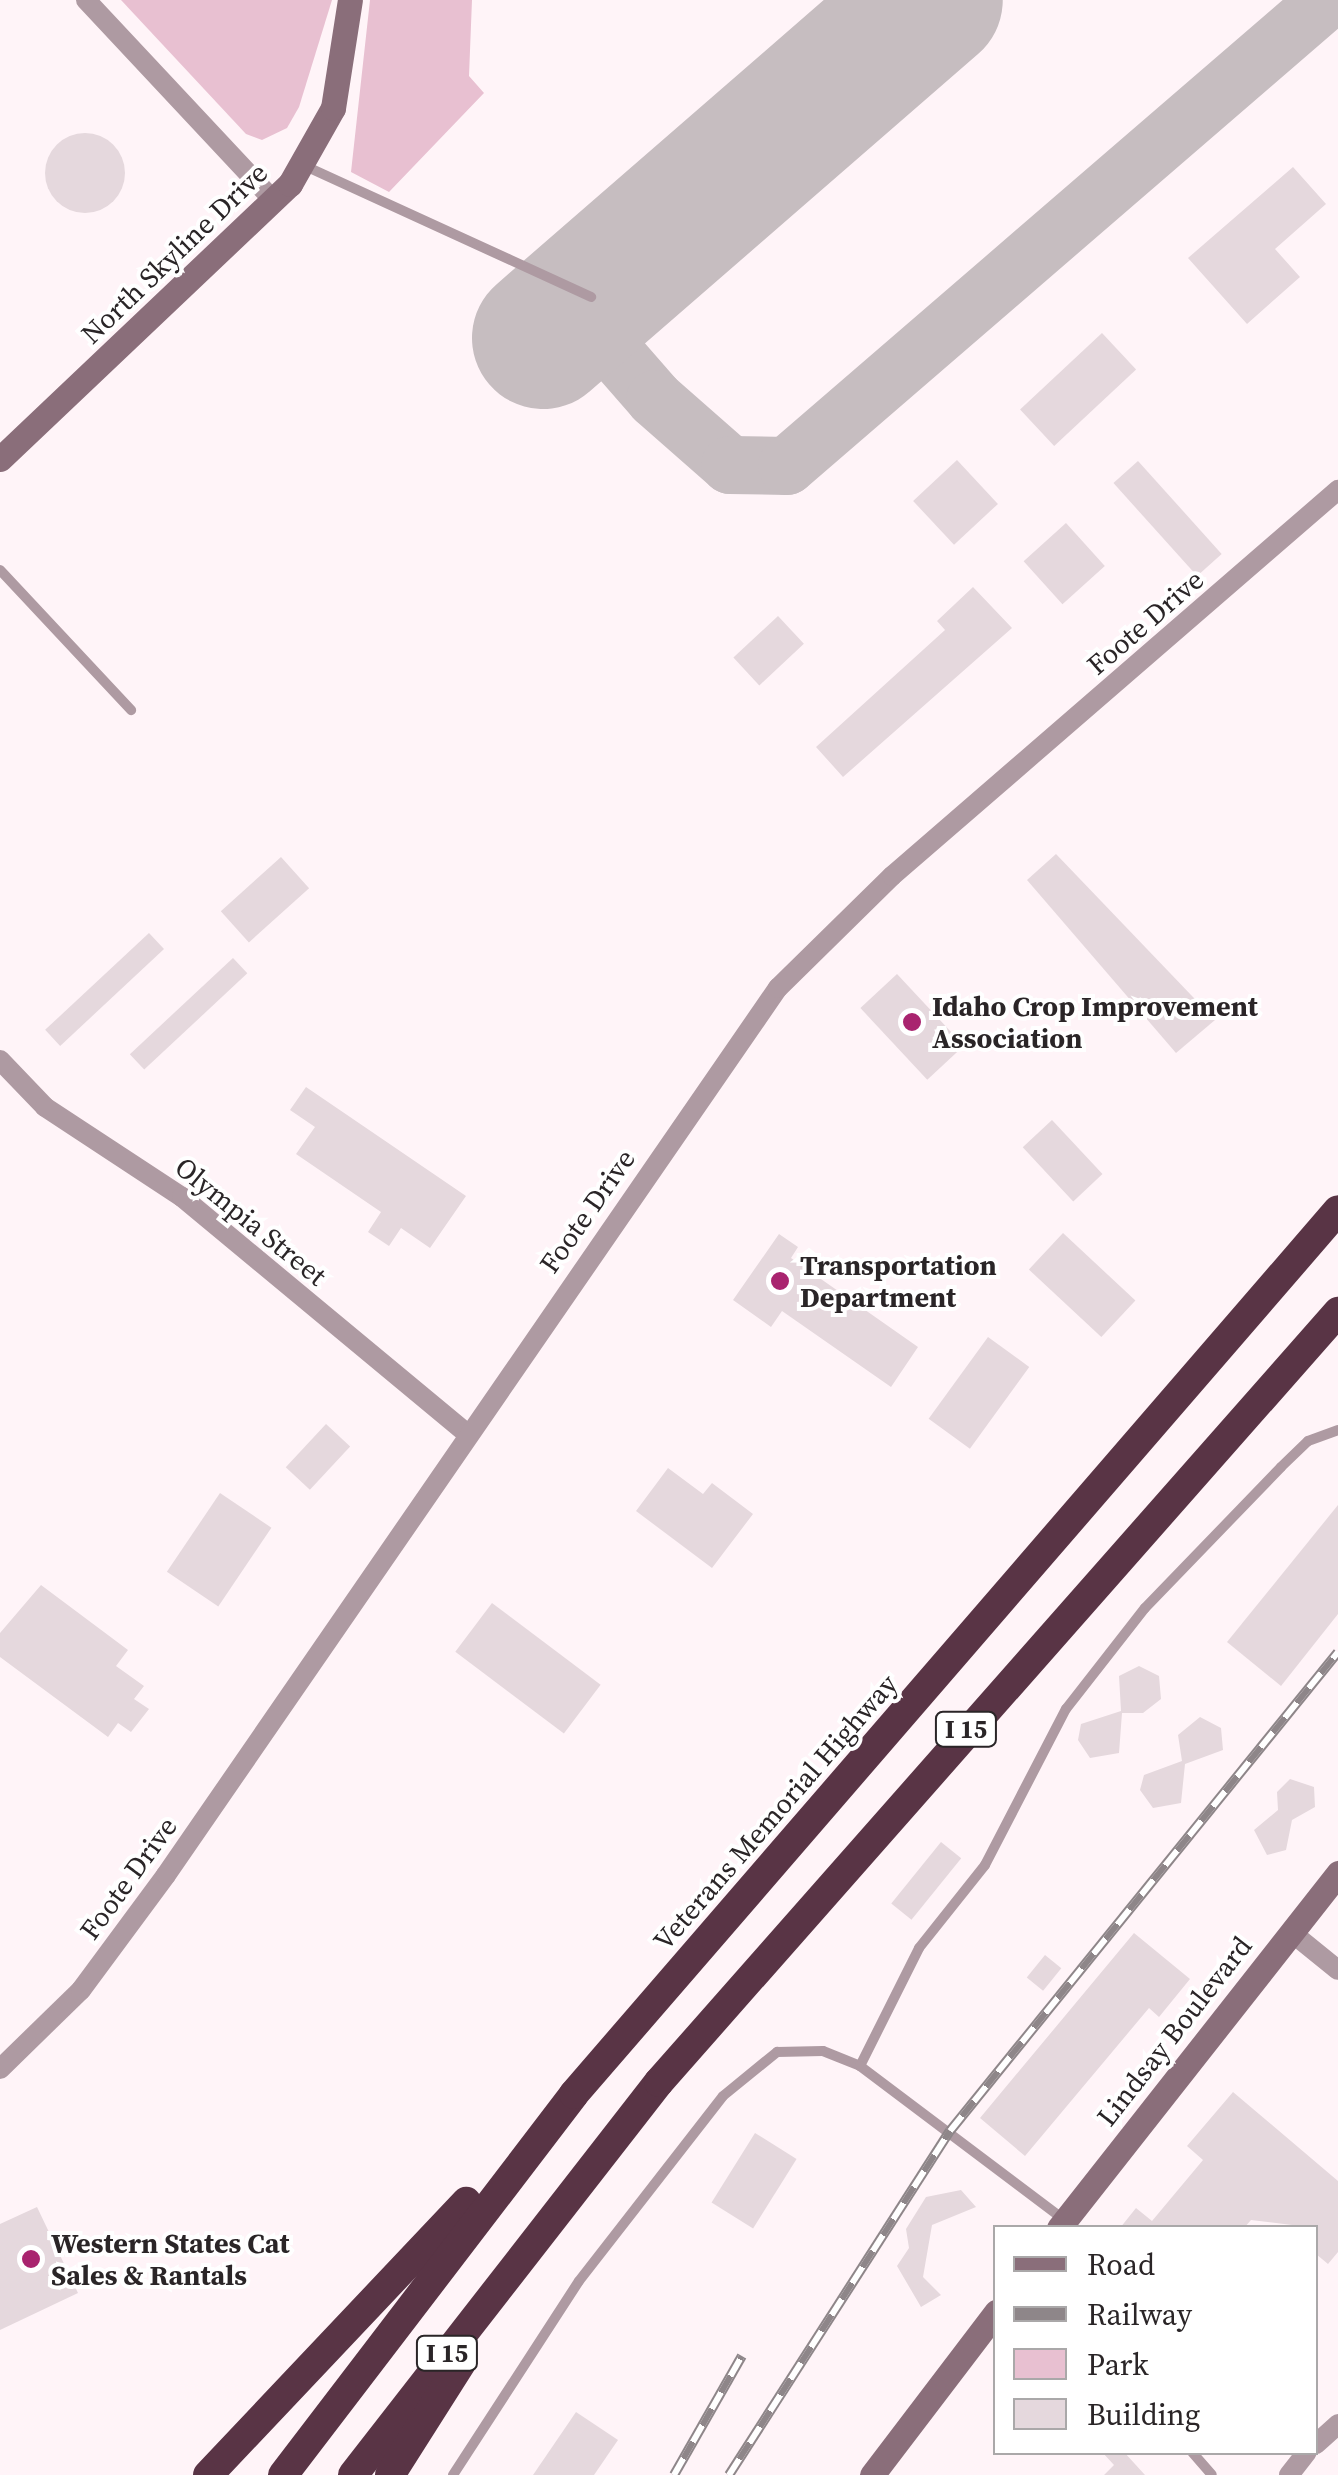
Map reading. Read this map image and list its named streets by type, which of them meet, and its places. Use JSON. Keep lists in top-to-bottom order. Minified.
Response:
{"streets":{"highway":["I 15","Veterans Memorial Highway"],"street":["North Skyline Drive","Foote Drive","Olympia Street","Lindsay Boulevard"]},"crossings":[["Foote Drive","Olympia Street"]],"places":["Idaho Crop Improvement Association","Transportation Department","Western States Cat Sales & Rantals"],"legend":["Road","Railway","Park","Building"]}
